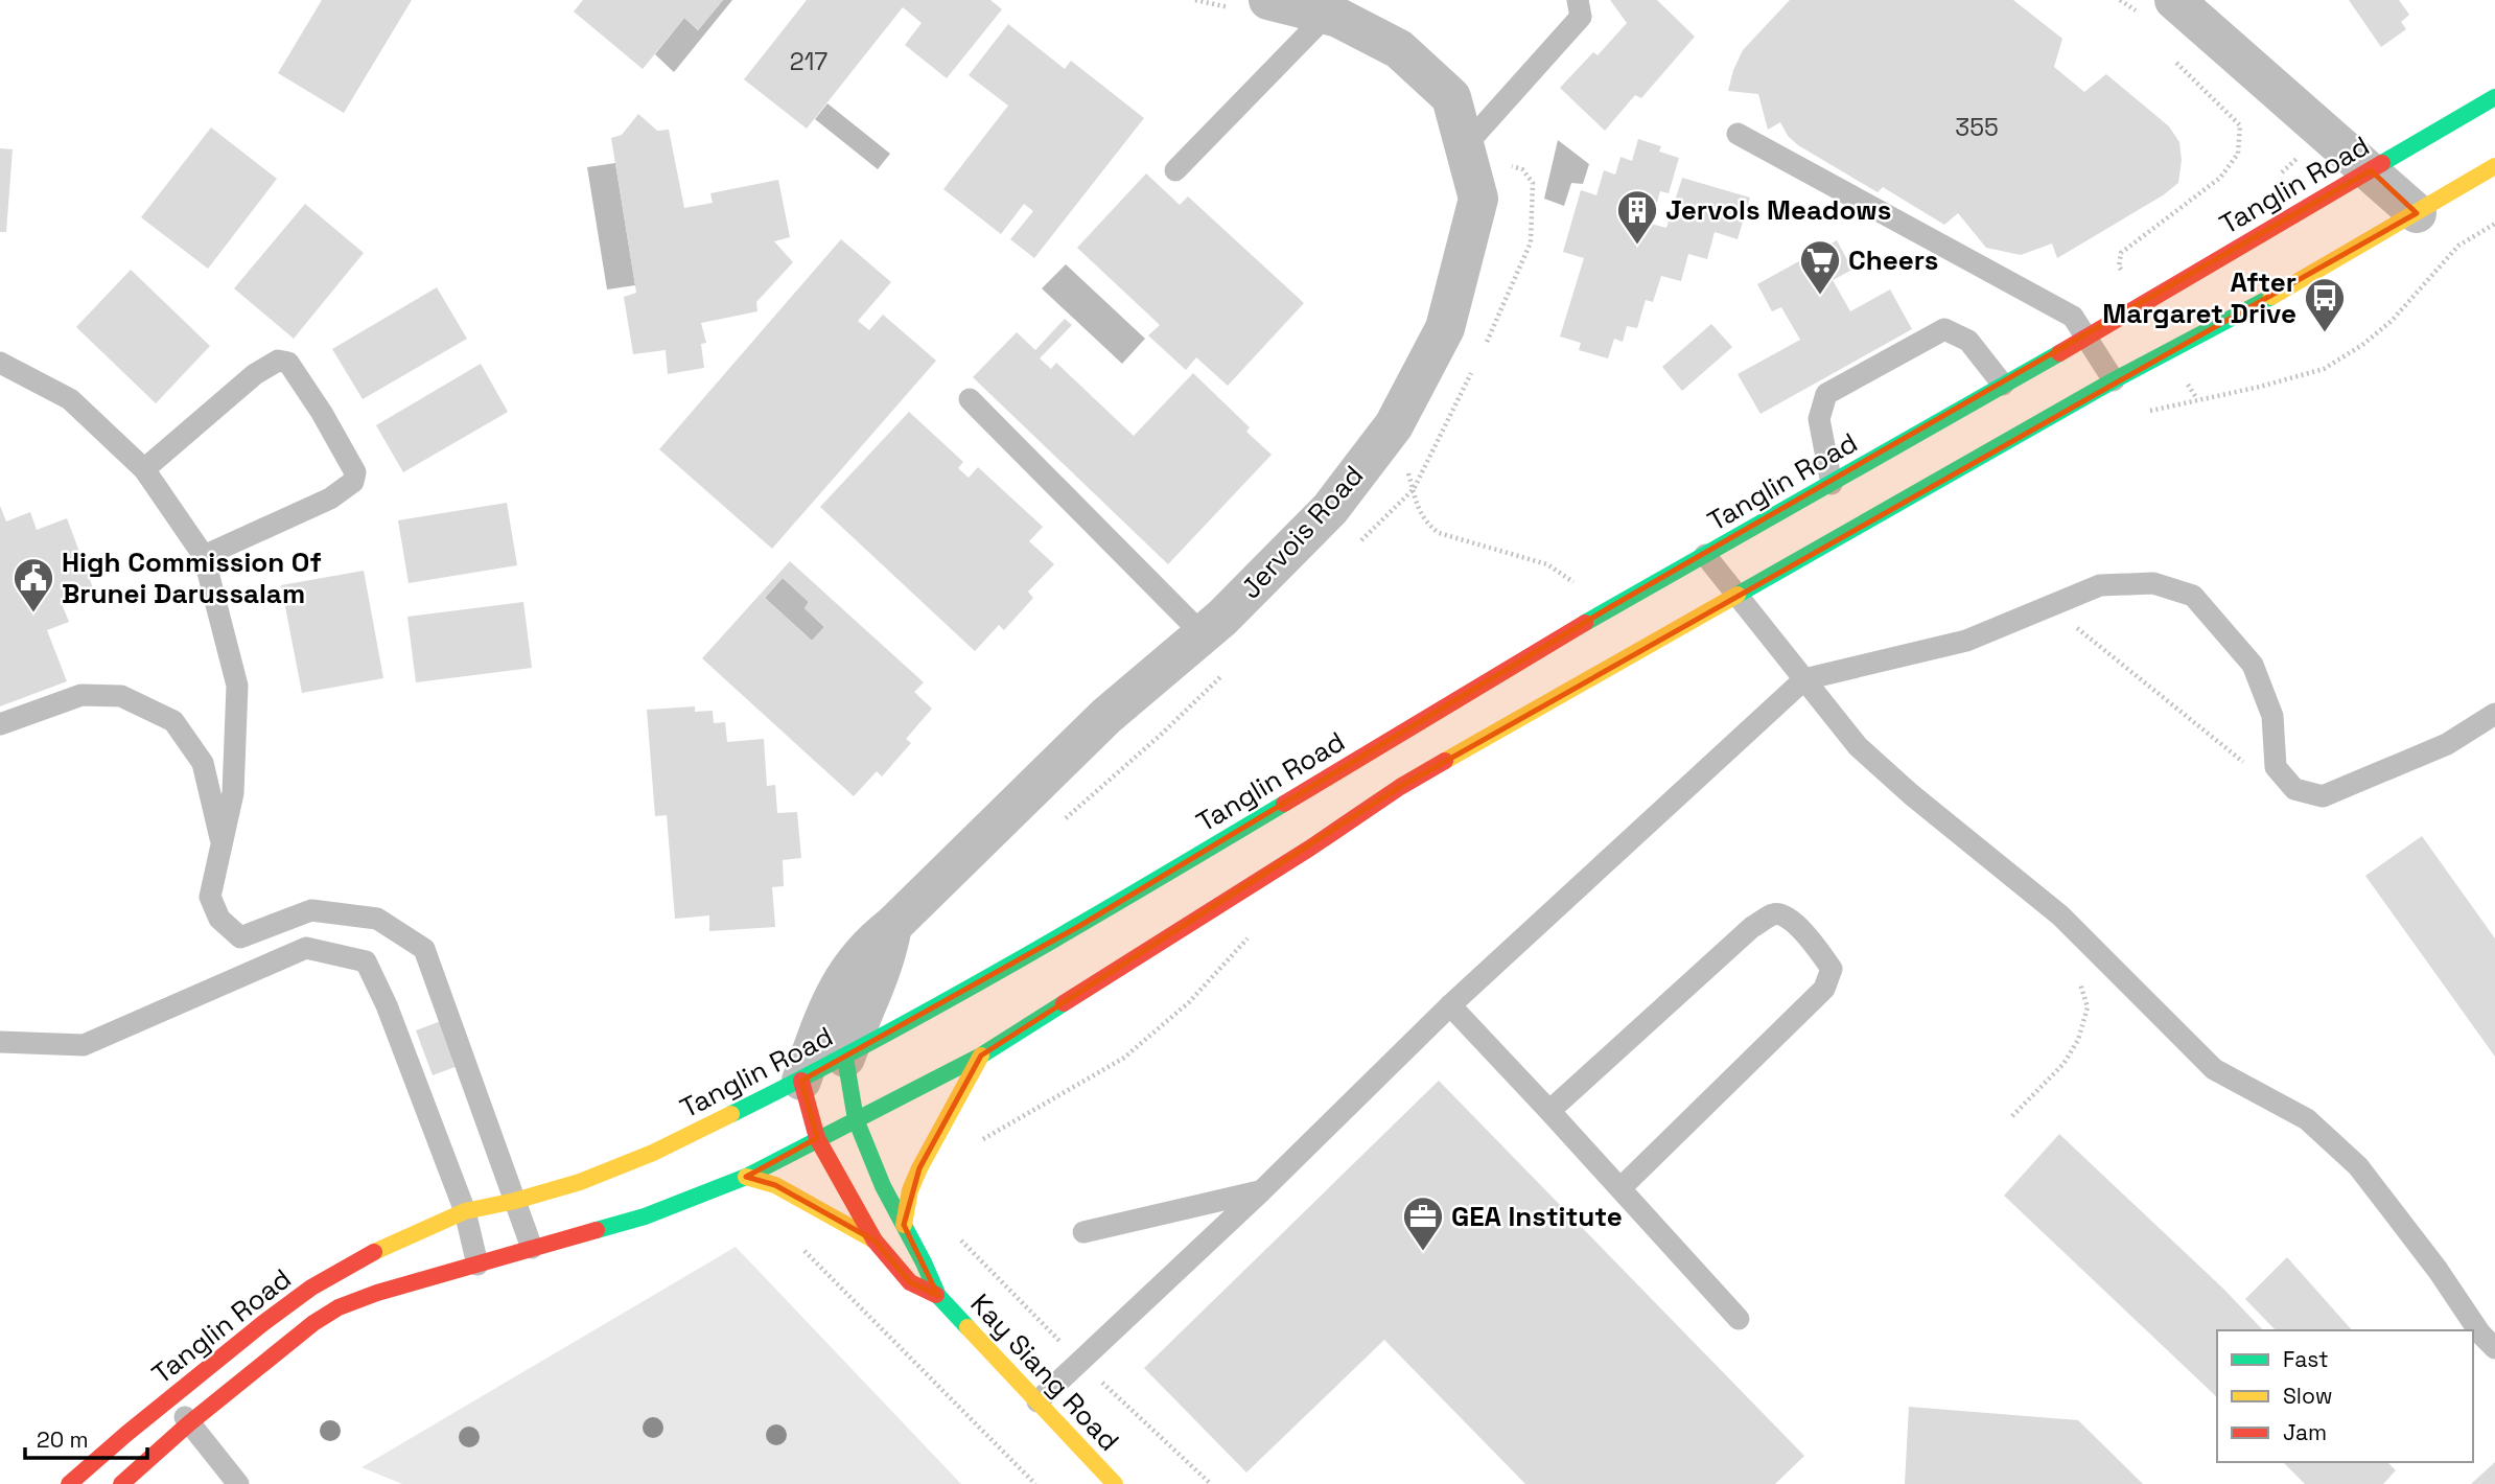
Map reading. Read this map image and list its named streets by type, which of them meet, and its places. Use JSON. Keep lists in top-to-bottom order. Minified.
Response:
{"streets":{"main road":["Tanglin Road","Kay Siang Road"],"street":["Jervois Road"]},"crossings":[["Tanglin Road","Jervois Road"],["Tanglin Road","Kay Siang Road"]],"places":{"building":["Jervols Meadows"],"supermarket":["Cheers"],"bus stop":["After Margaret Drive"],"public building":["High Commission Of Brunei Darussalam"],"office":["GEA Institute"]},"house_numbers":["217","355"],"legend":["Fast","Slow","Jam"],"scale_bar":"20 m"}
